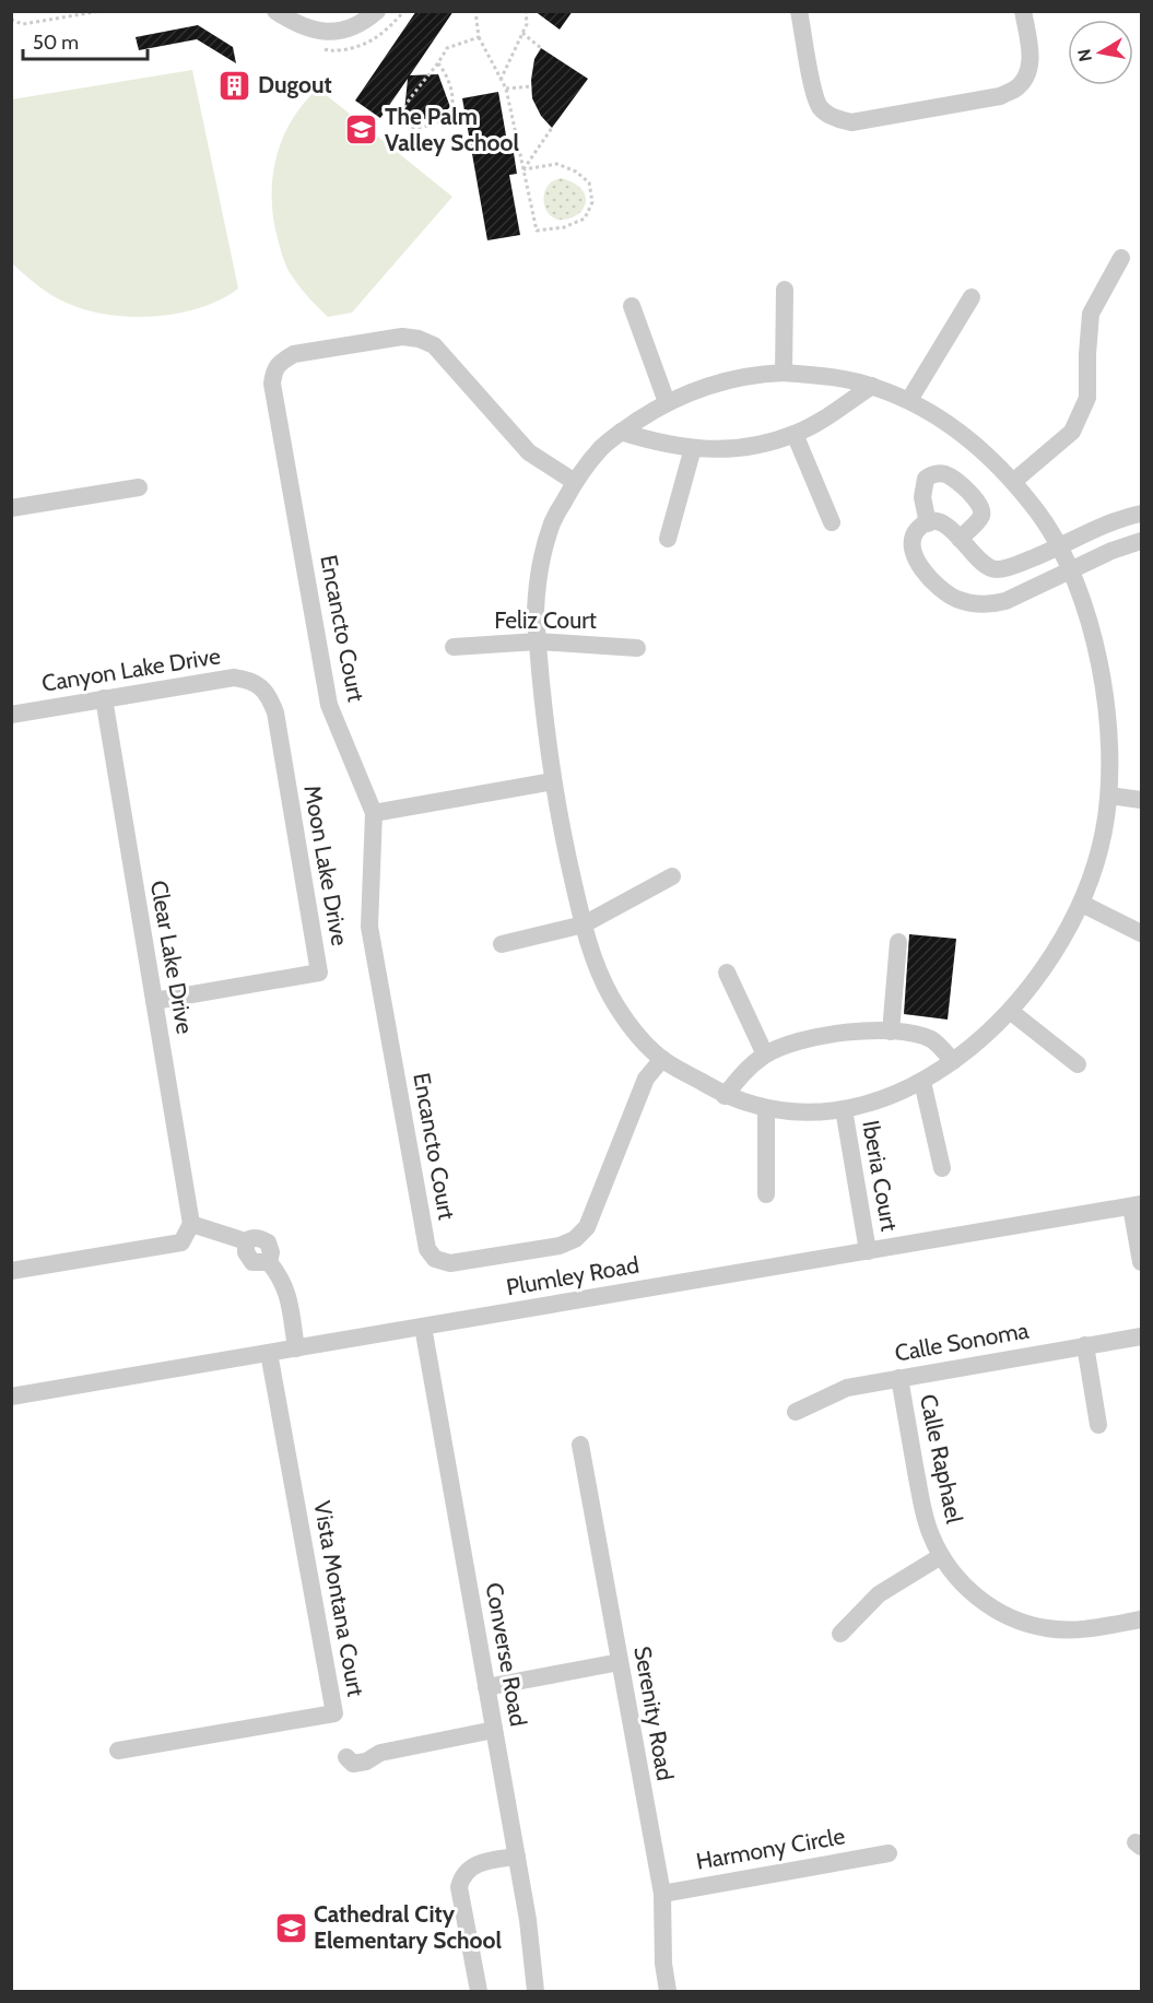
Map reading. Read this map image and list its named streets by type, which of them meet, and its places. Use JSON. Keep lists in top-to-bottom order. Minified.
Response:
{"streets":{"street":["Feliz Court","Encancto Court","Canyon Lake Drive","Moon Lake Drive","Clear Lake Drive","Iberia Court","Plumley Road","Calle Sonoma","Calle Raphael","Vista Montana Court","Converse Road","Serenity Road","Harmony Circle"]},"crossings":[["Canyon Lake Drive","Moon Lake Drive"],["Canyon Lake Drive","Clear Lake Drive"],["Moon Lake Drive","Clear Lake Drive"],["Iberia Court","Plumley Road"],["Plumley Road","Vista Montana Court"],["Plumley Road","Converse Road"],["Calle Sonoma","Calle Raphael"],["Serenity Road","Harmony Circle"]],"places":{"building":["Dugout"],"school or university":["The Palm Valley School","Cathedral City Elementary School"]},"scale_bar":"50 m","north":"left"}
